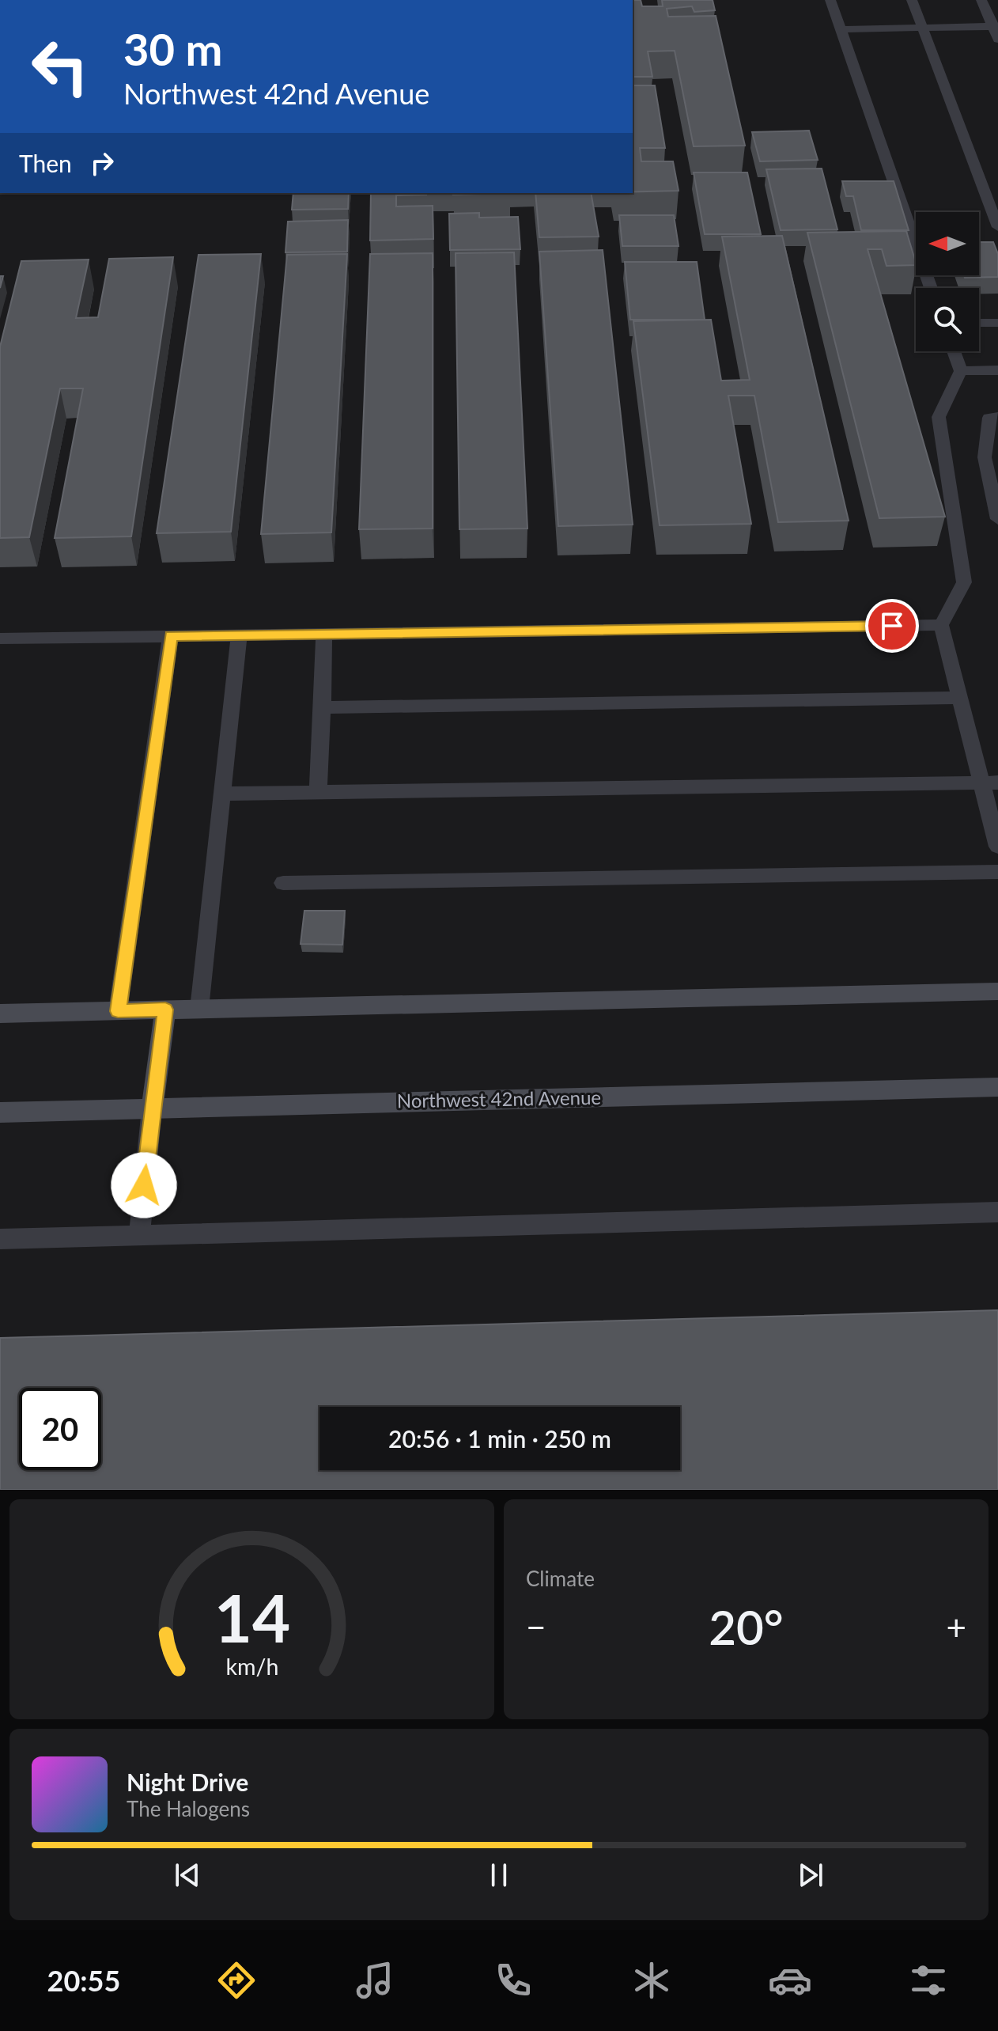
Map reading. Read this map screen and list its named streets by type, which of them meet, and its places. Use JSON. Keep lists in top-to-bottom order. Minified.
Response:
{"streets":{"main road":["Northwest 42nd Avenue"]},"north":"left","page":{"turn":["30 m","Northwest 42nd Avenue"],"then":"Then","limit":"20","trip":"20:56 · 1 min · 250 m","tile":"Climate","heat":["−","20°","+"],"song":["Night Drive","The Halogens"],"tabs":"20:55","gauge":["14","km/h"]}}
